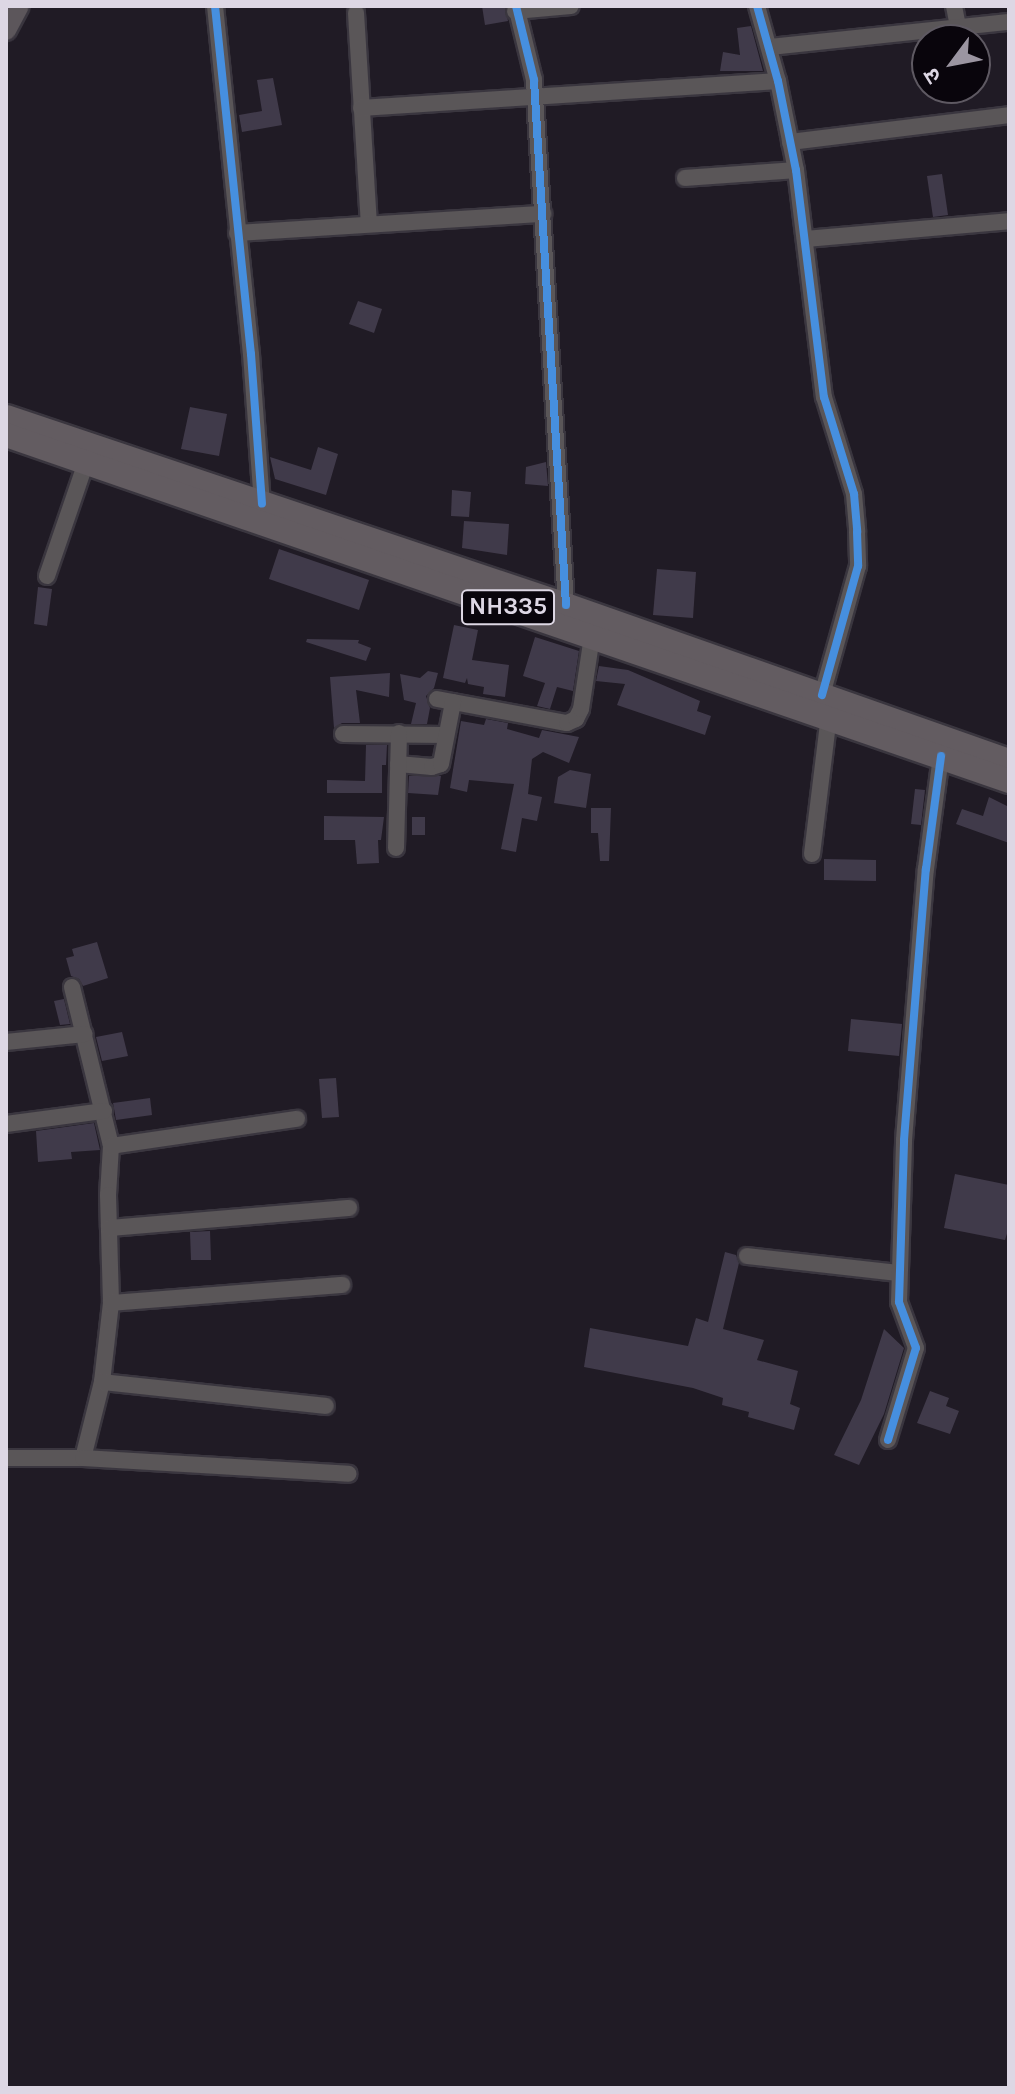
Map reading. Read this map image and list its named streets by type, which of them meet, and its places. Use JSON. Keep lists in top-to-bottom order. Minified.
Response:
{"streets":{"highway":["NH335"]},"north":"bottom left"}
